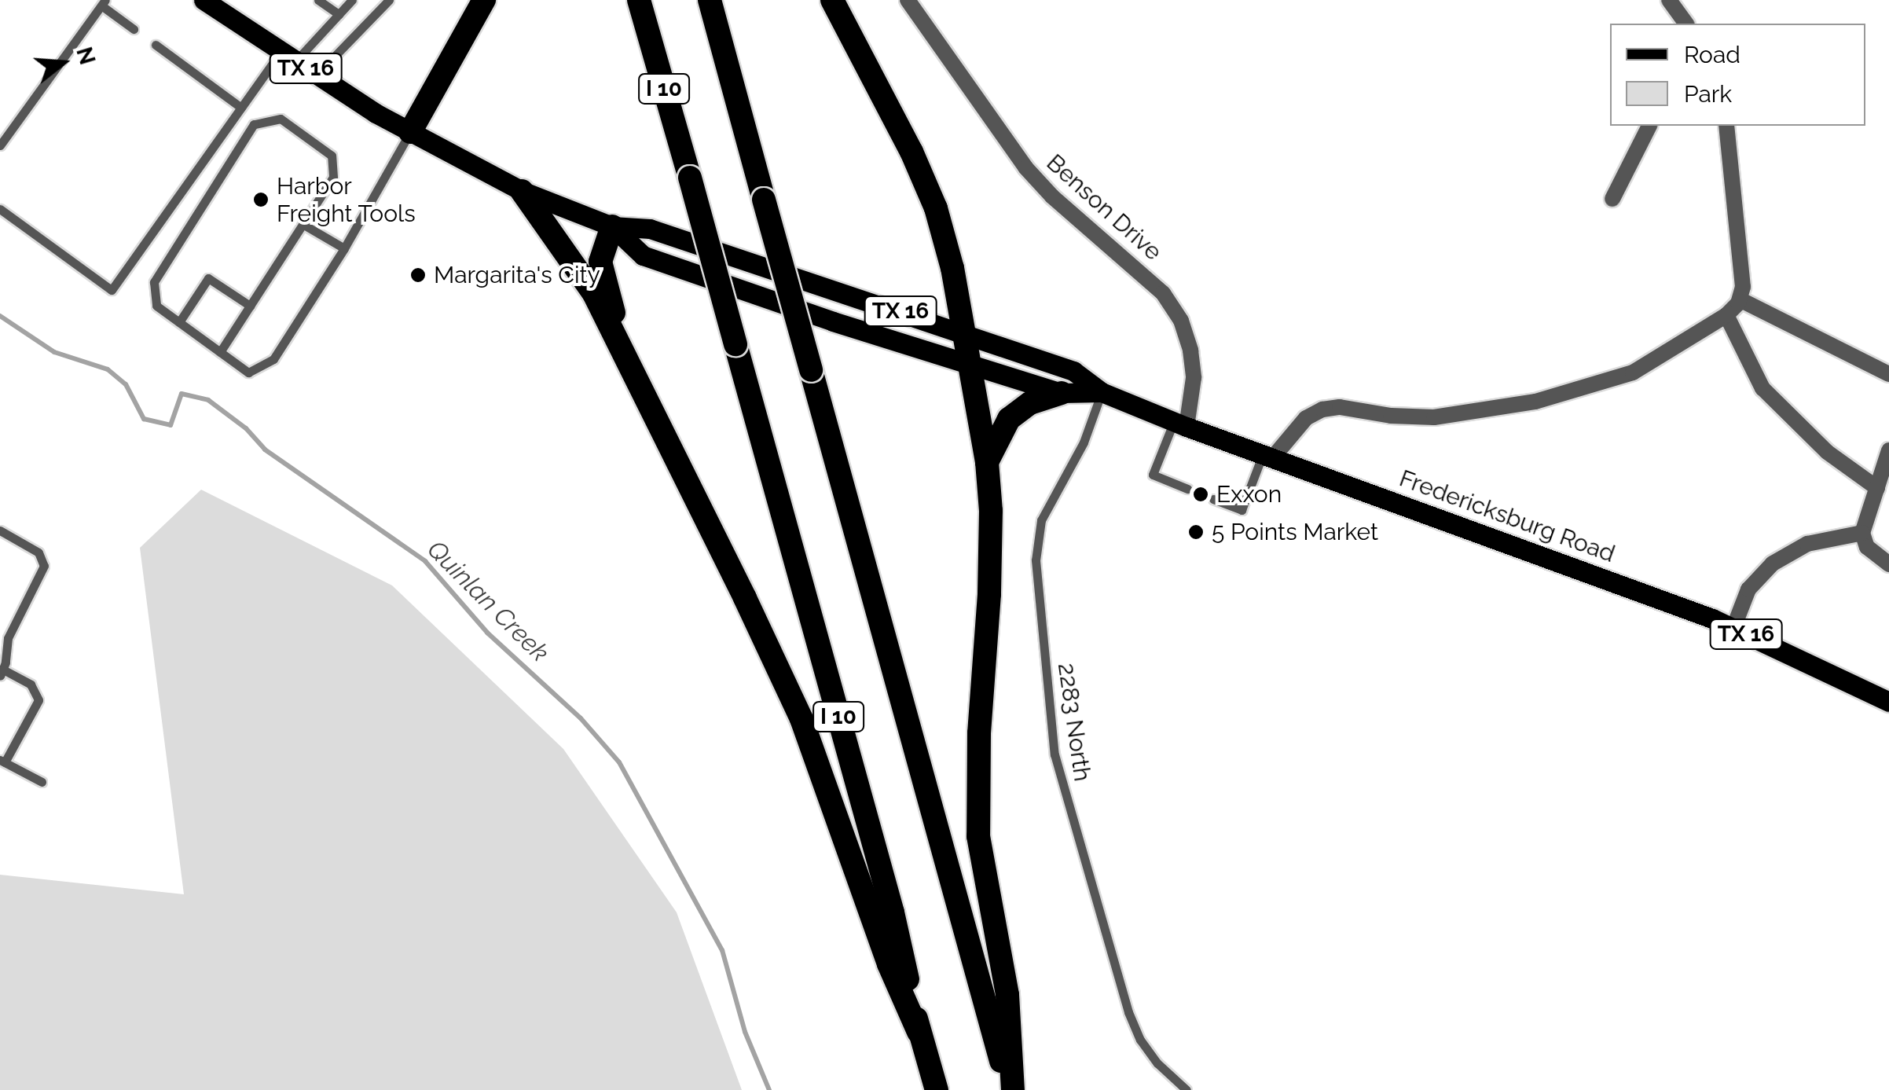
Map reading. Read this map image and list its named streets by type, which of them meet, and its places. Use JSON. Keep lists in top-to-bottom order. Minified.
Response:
{"streets":{"highway":["I 10"],"main road":["TX 16","Fredericksburg Road"],"street":["Benson Drive"],"lane":["2283 North"]},"crossings":[["TX 16","Fredericksburg Road"],["Benson Drive","Fredericksburg Road"],["Fredericksburg Road","2283 North"]],"water":["Quinlan Creek"],"places":["Harbor Freight Tools","Margarita's City","Exxon","5 Points Market"],"legend":["Road","Park"],"north":"right"}
